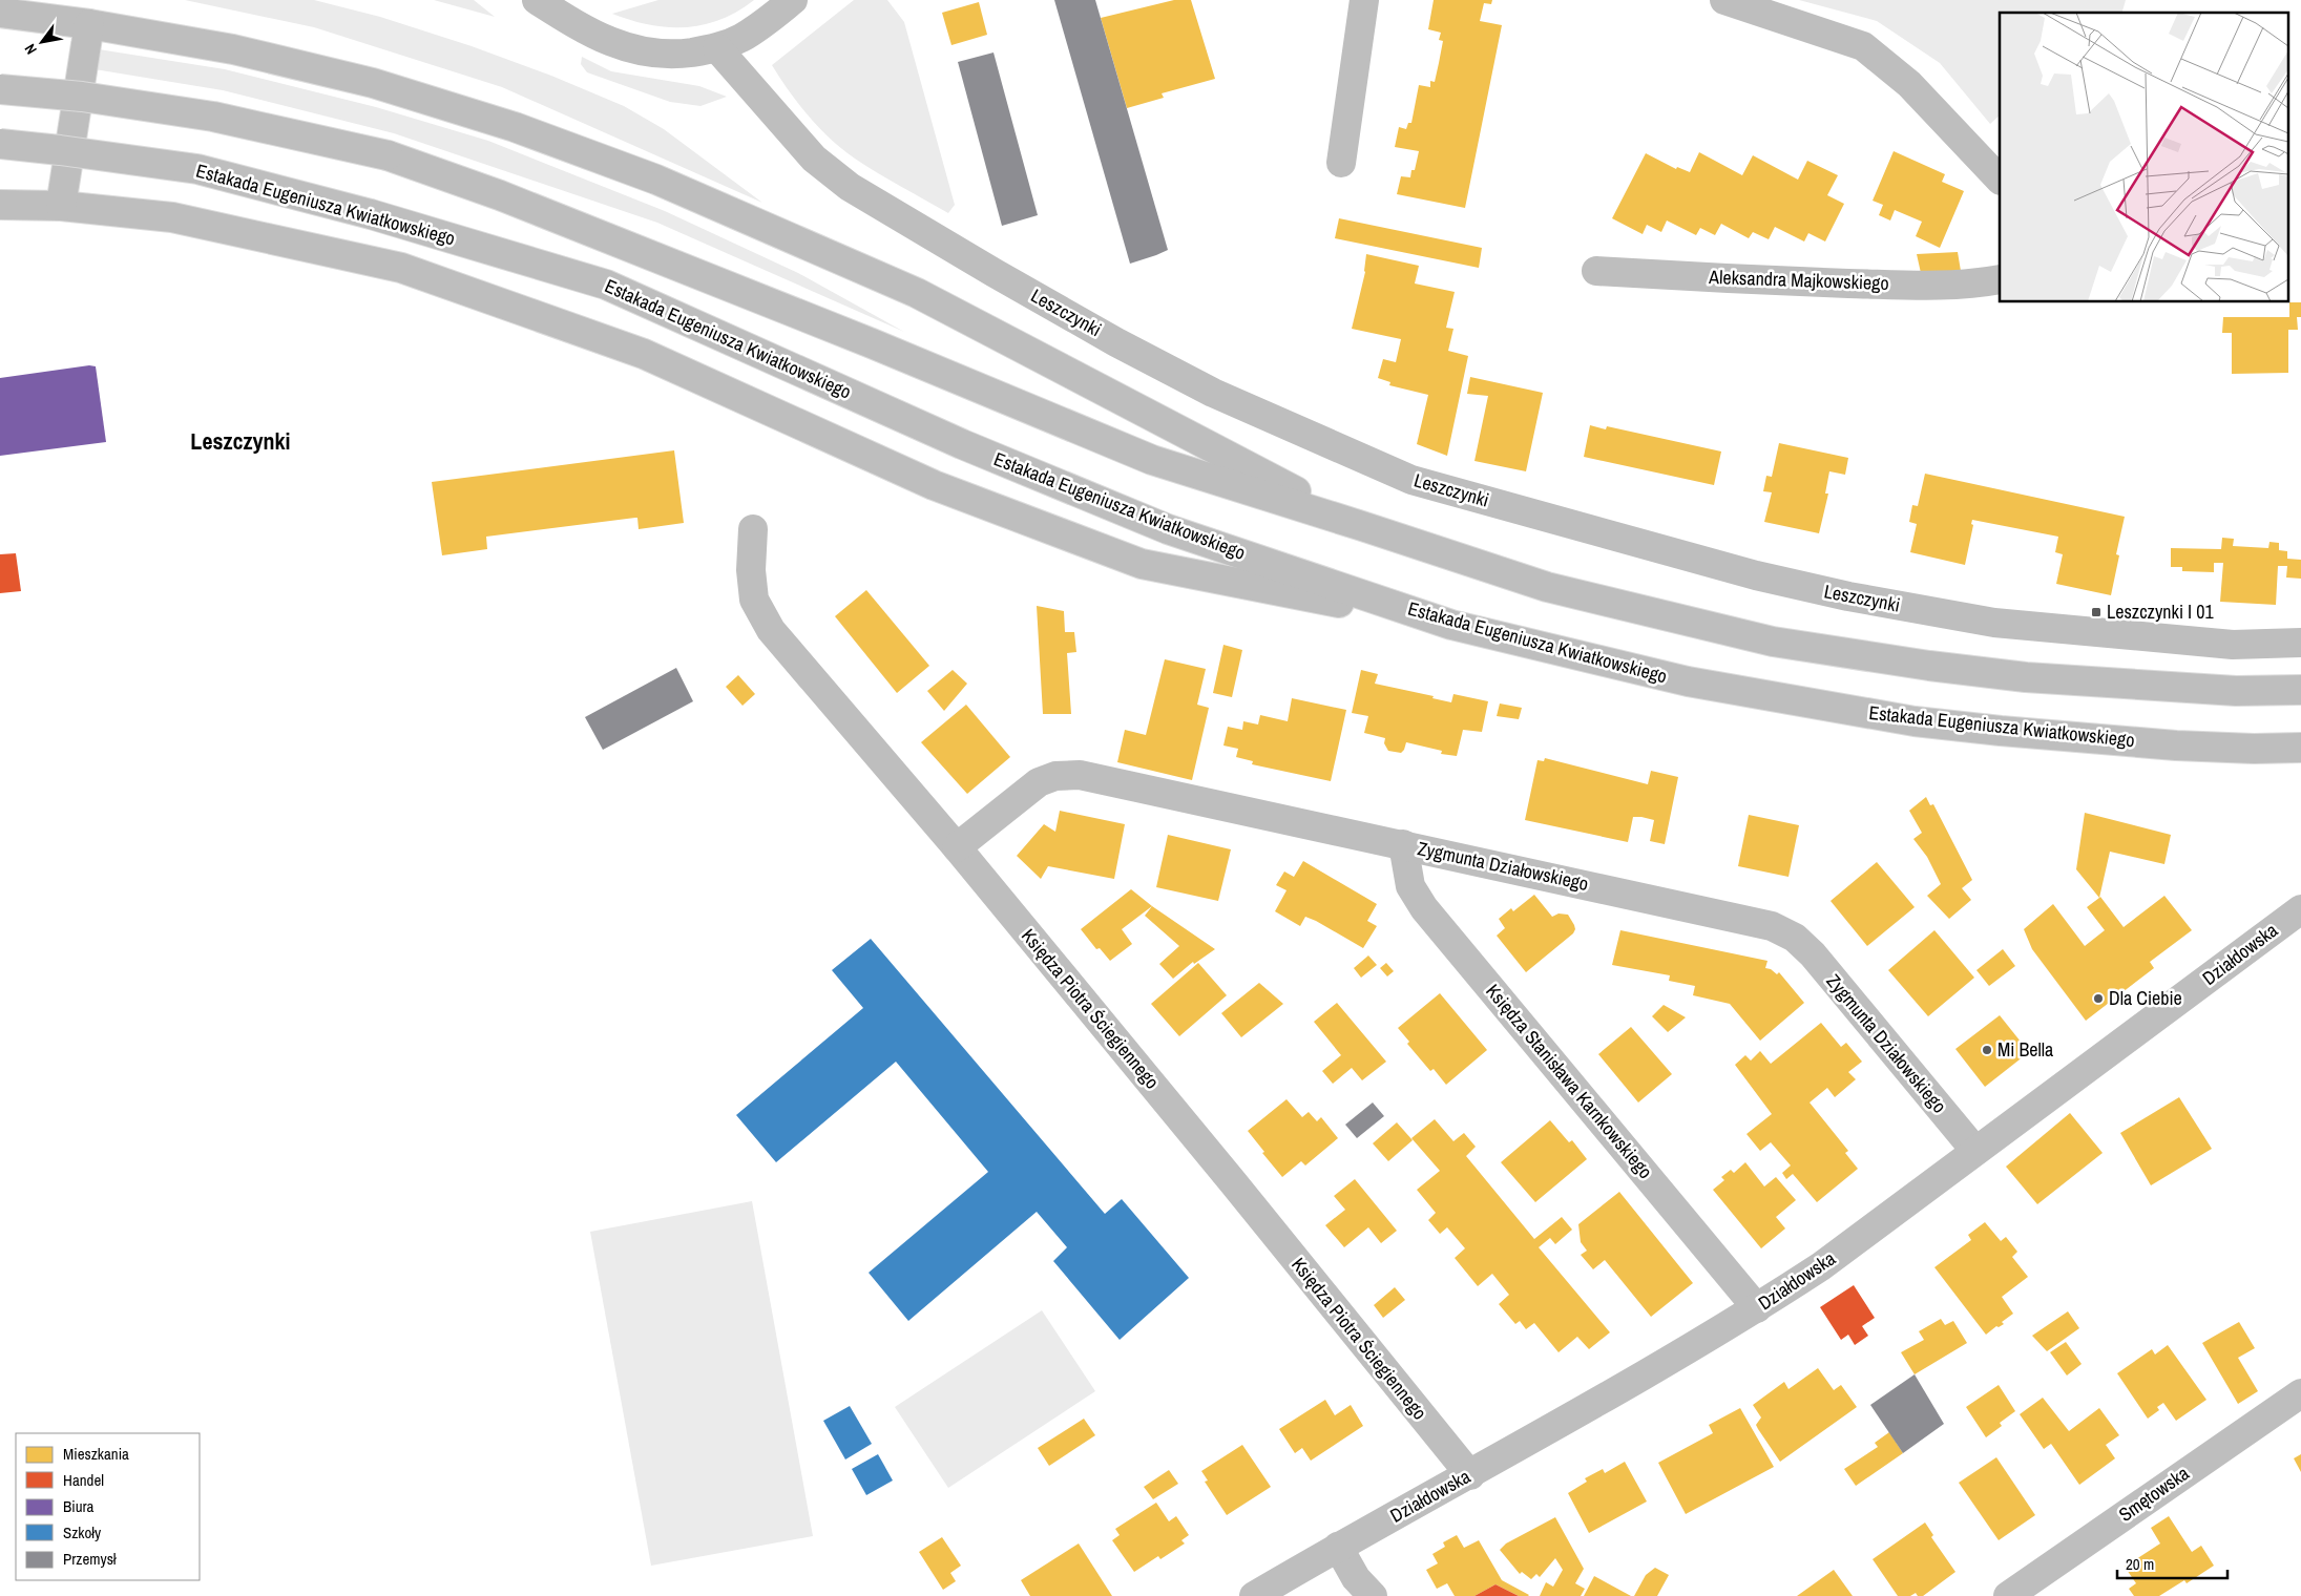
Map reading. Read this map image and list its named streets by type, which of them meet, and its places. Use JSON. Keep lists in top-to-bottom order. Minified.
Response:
{"streets":{"main road":["Estakada Eugeniusza Kwiatkowskiego","Aleksandra Majkowskiego","Leszczynki","Zygmunta Działowskiego","Działdowska","Księdza Piotra Ściegiennego","Księdza Stanisława Karnkowskiego","Smętowska"]},"crossings":[["Zygmunta Działowskiego","Działdowska"],["Zygmunta Działowskiego","Księdza Piotra Ściegiennego"],["Zygmunta Działowskiego","Księdza Stanisława Karnkowskiego"],["Działdowska","Księdza Piotra Ściegiennego"],["Działdowska","Księdza Stanisława Karnkowskiego"]],"districts":["Leszczynki"],"places":{"transit":["Leszczynki I 01"],"other":["Dla Ciebie","Mi Bella"]},"legend":["Mieszkania","Handel","Biura","Szkoły","Przemysł"],"scale_bar":"20 m","north":"bottom left"}
